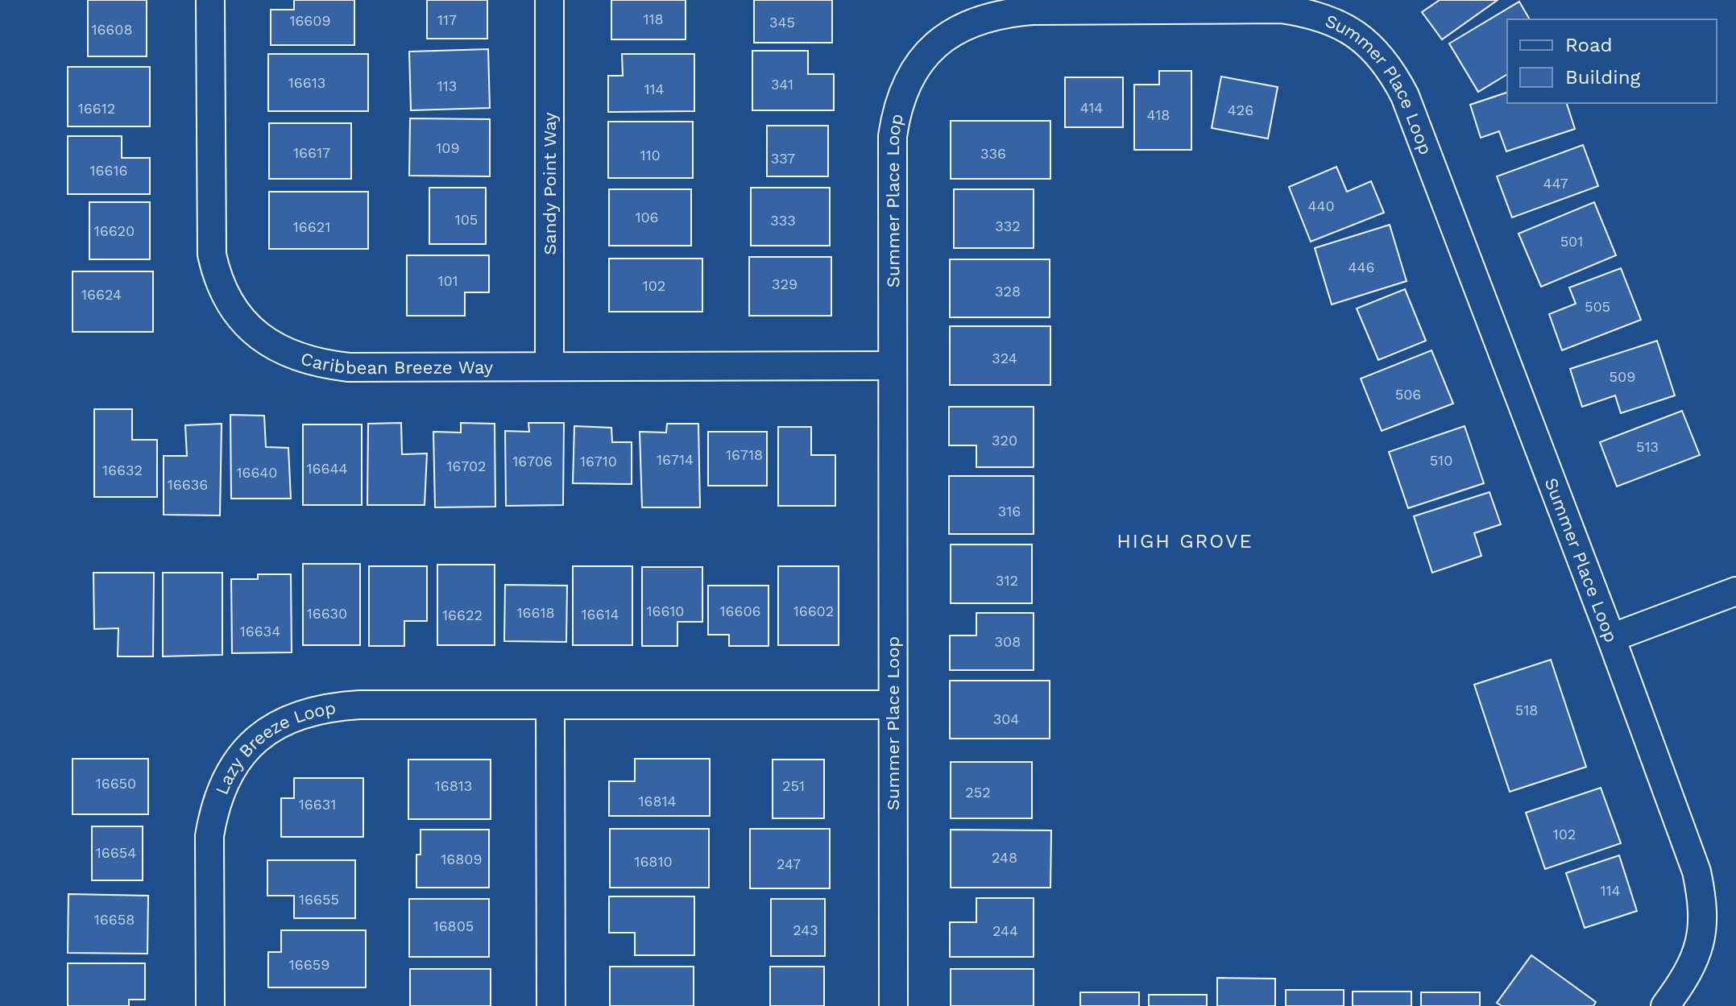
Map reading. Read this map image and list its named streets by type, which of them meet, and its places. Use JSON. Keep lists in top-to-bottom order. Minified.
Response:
{"streets":{"street":["Summer Place Loop","Sandy Point Way","Caribbean Breeze Way","Lazy Breeze Loop"]},"crossings":[["Summer Place Loop","Caribbean Breeze Way"],["Summer Place Loop","Lazy Breeze Loop"],["Sandy Point Way","Caribbean Breeze Way"]],"districts":["HIGH GROVE"],"house_numbers":["118","117","16609","345","16608","16613","341","113","114","414","16612","426","418","109","16617","336","110","337","16616","447","440","106","105","333","332","16621","16620","501","446","101","329","102","328","16624","505","324","509","506","320","513","16718","16714","510","16706","16710","16702","16644","16632","16640","16636","316","312","16610","16606","16602","16618","16630","16614","16622","16634","308","518","304","16650","16813","251","252","16814","16631","102","16654","248","16809","16810","247","114","16655","16658","16805","243","244","16659"],"legend":["Road","Building"]}
